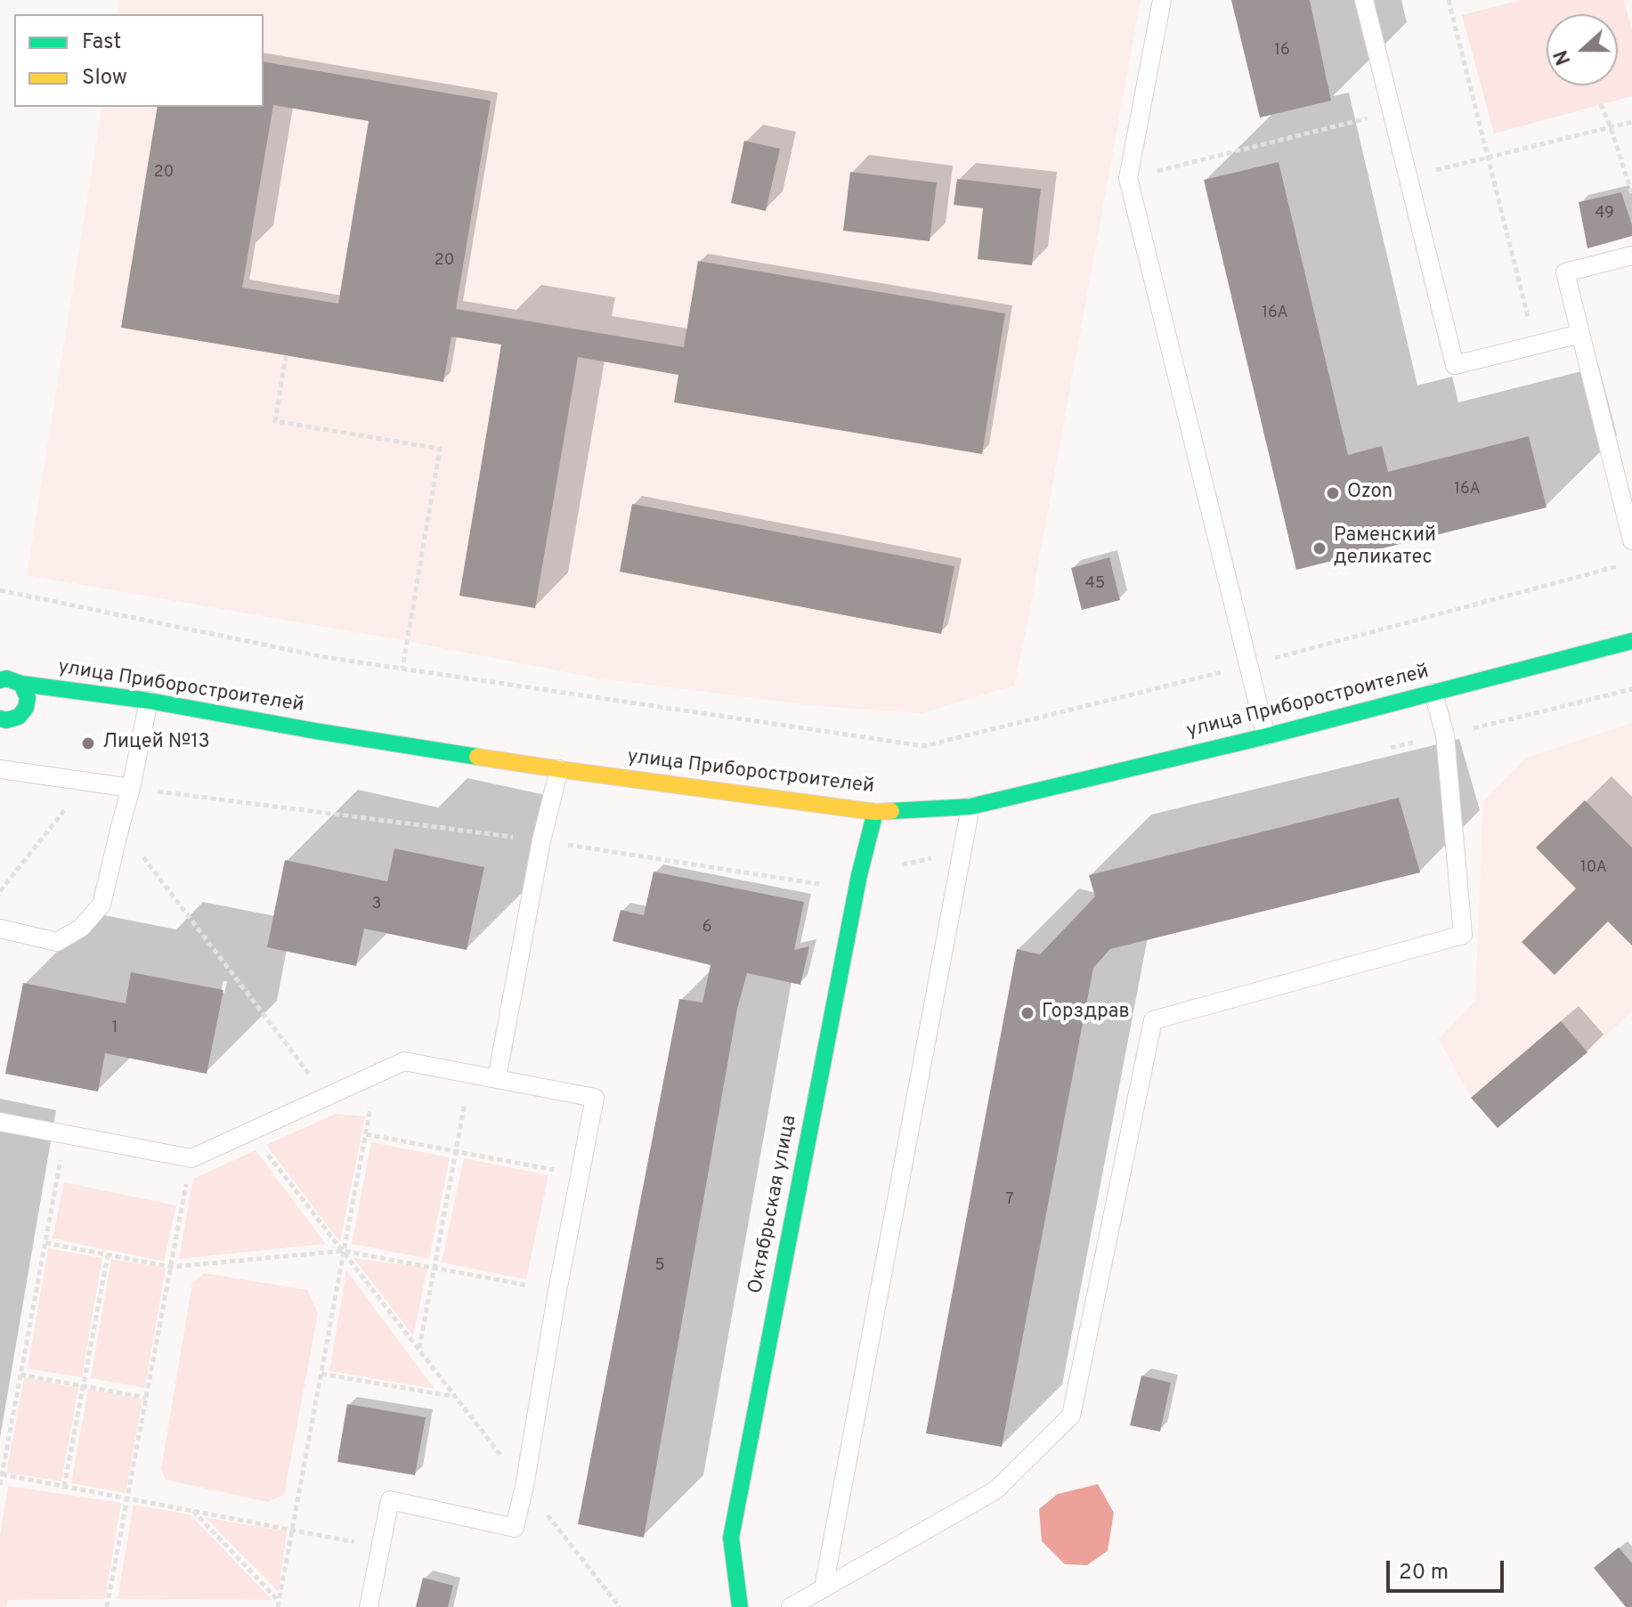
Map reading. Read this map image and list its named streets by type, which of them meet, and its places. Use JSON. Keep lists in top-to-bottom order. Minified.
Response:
{"streets":{"street":["улица Приборостроителей","Октябрьская улица"]},"crossings":[["улица Приборостроителей","Октябрьская улица"]],"places":["Ozon","Раменский деликатес","Лицей №13","Горздрав"],"house_numbers":["16","20","49","20","16А","16А","45","10А","3","6","1","7","5"],"legend":["Fast","Slow"],"scale_bar":"20 m","north":"left"}
